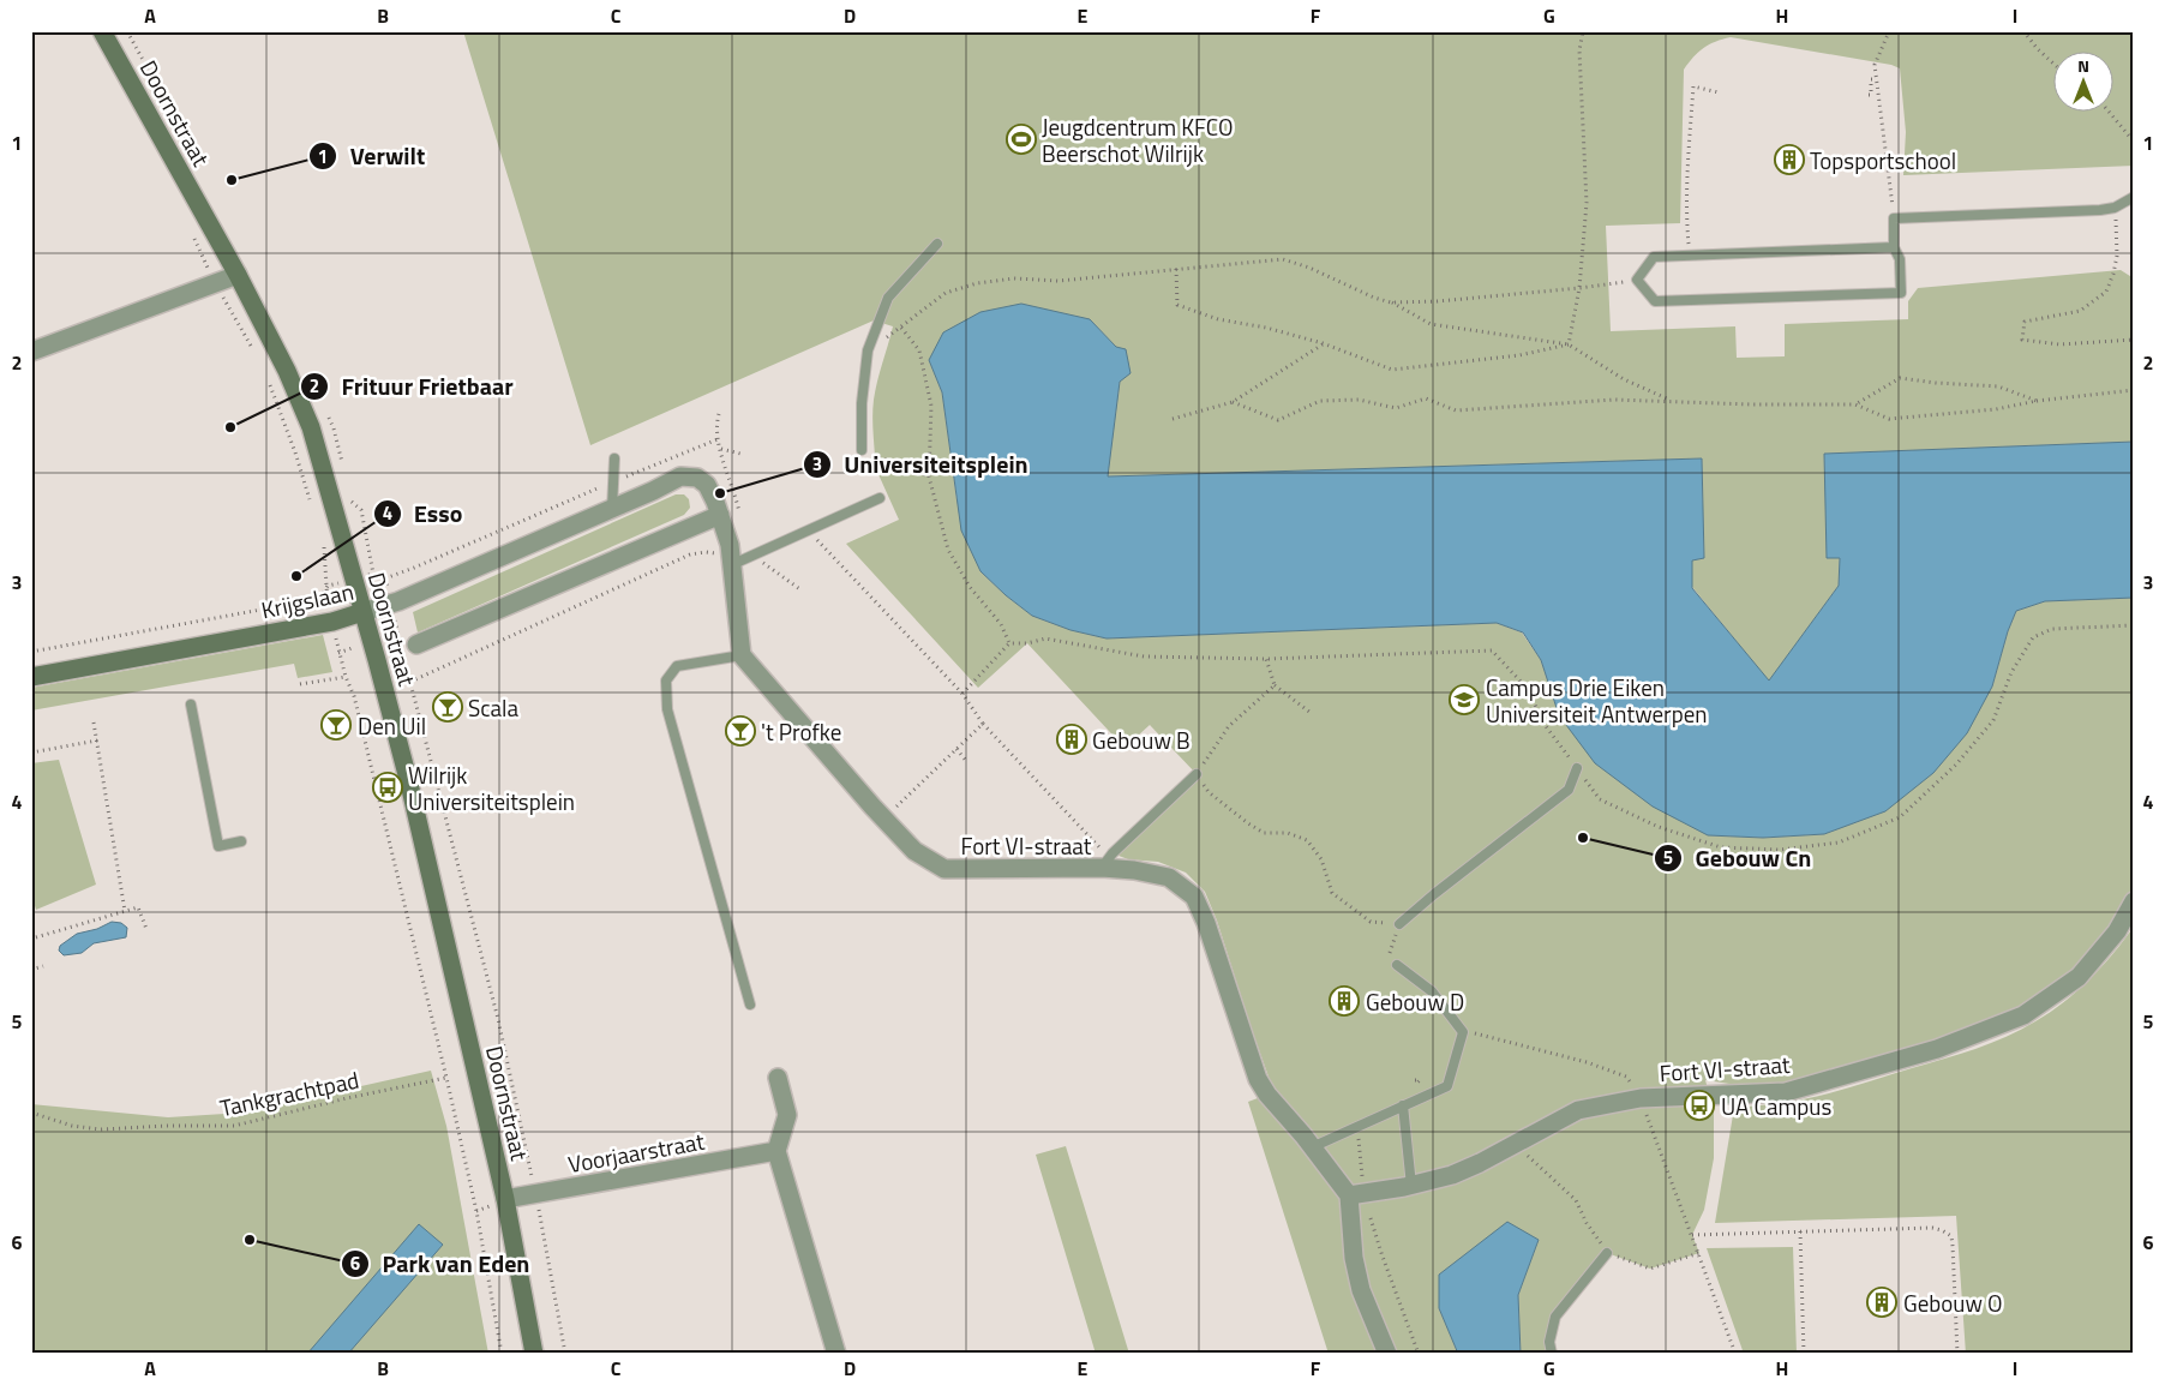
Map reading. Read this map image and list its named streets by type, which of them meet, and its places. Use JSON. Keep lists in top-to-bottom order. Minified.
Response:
{"streets":{"street":["Doornstraat","Krijgslaan","Fort VI-straat","Voorjaarstraat"],"path":["Tankgrachtpad"]},"crossings":[["Doornstraat","Krijgslaan"],["Doornstraat","Voorjaarstraat"]],"places":{"sports":["Jeugdcentrum KFCO Beerschot Wilrijk"],"building":["Topsportschool","Gebouw B","Gebouw D","Gebouw O"],"other":["Verwilt","Frituur Frietbaar","Universiteitsplein","Esso","Gebouw Cn","Park van Eden"],"school or university":["Campus Drie Eiken Universiteit Antwerpen"],"bar":["Scala","Den Uil","'t Profke"],"bus stop":["Wilrijk Universiteitsplein","UA Campus"]},"north":"top","grid":{"columns":["A","B","C","D","E","F","G","H","I"],"rows":["1","2","3","4","5","6"]}}
